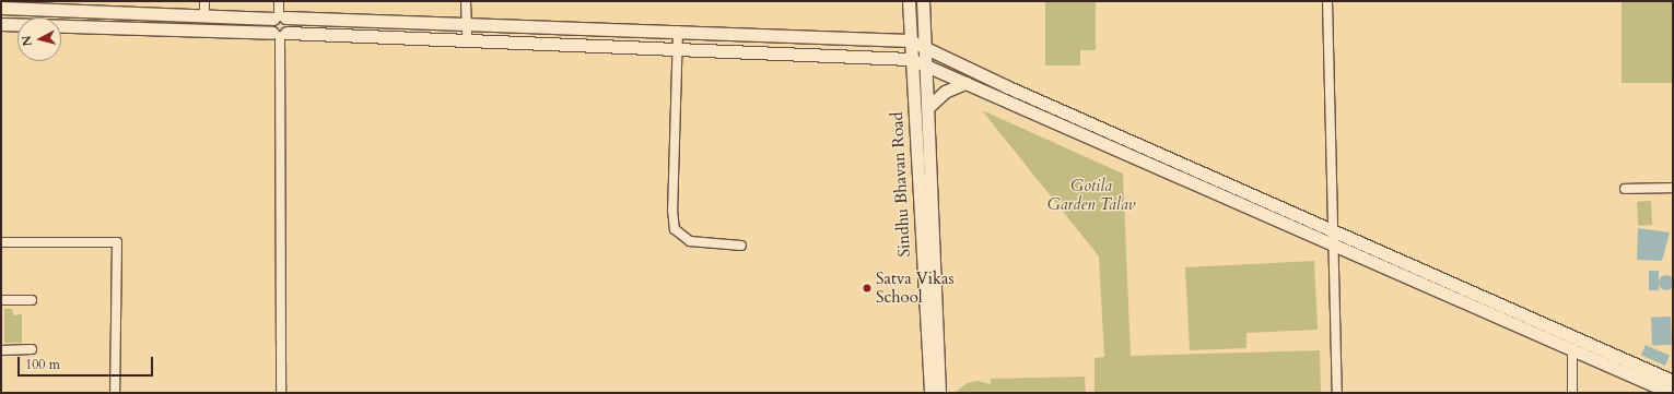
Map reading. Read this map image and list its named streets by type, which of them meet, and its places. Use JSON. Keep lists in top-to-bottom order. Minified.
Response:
{"streets":{"main road":["Sindhu Bhavan Road"]},"parks":["Gotila Garden Talav"],"places":["Satva Vikas School"],"scale_bar":"100 m","north":"left"}
